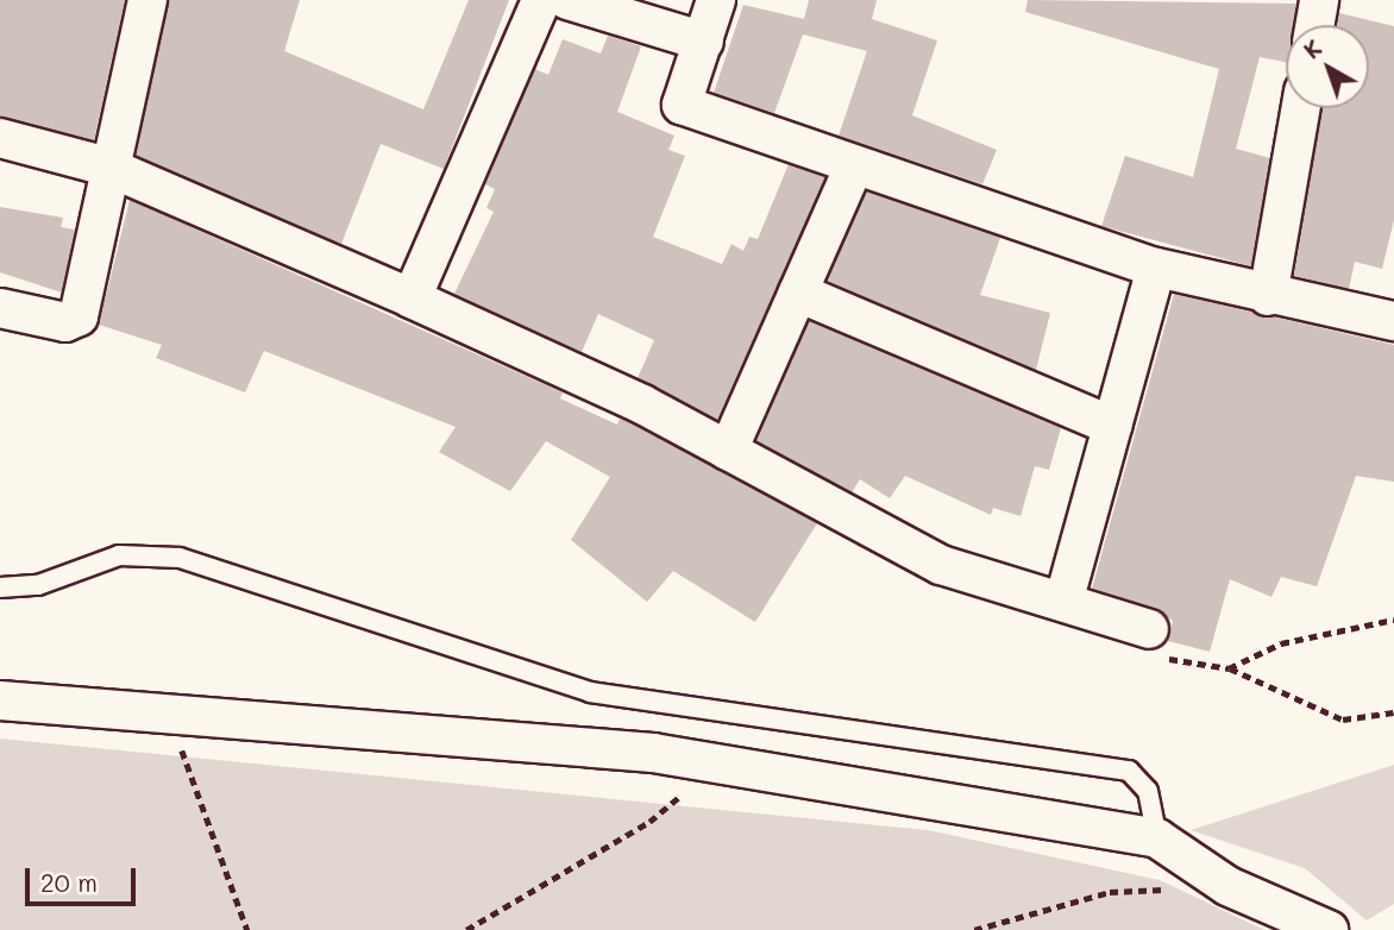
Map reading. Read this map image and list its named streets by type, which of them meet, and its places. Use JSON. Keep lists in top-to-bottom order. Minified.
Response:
{"scale_bar":"20 m","north":"top left"}
